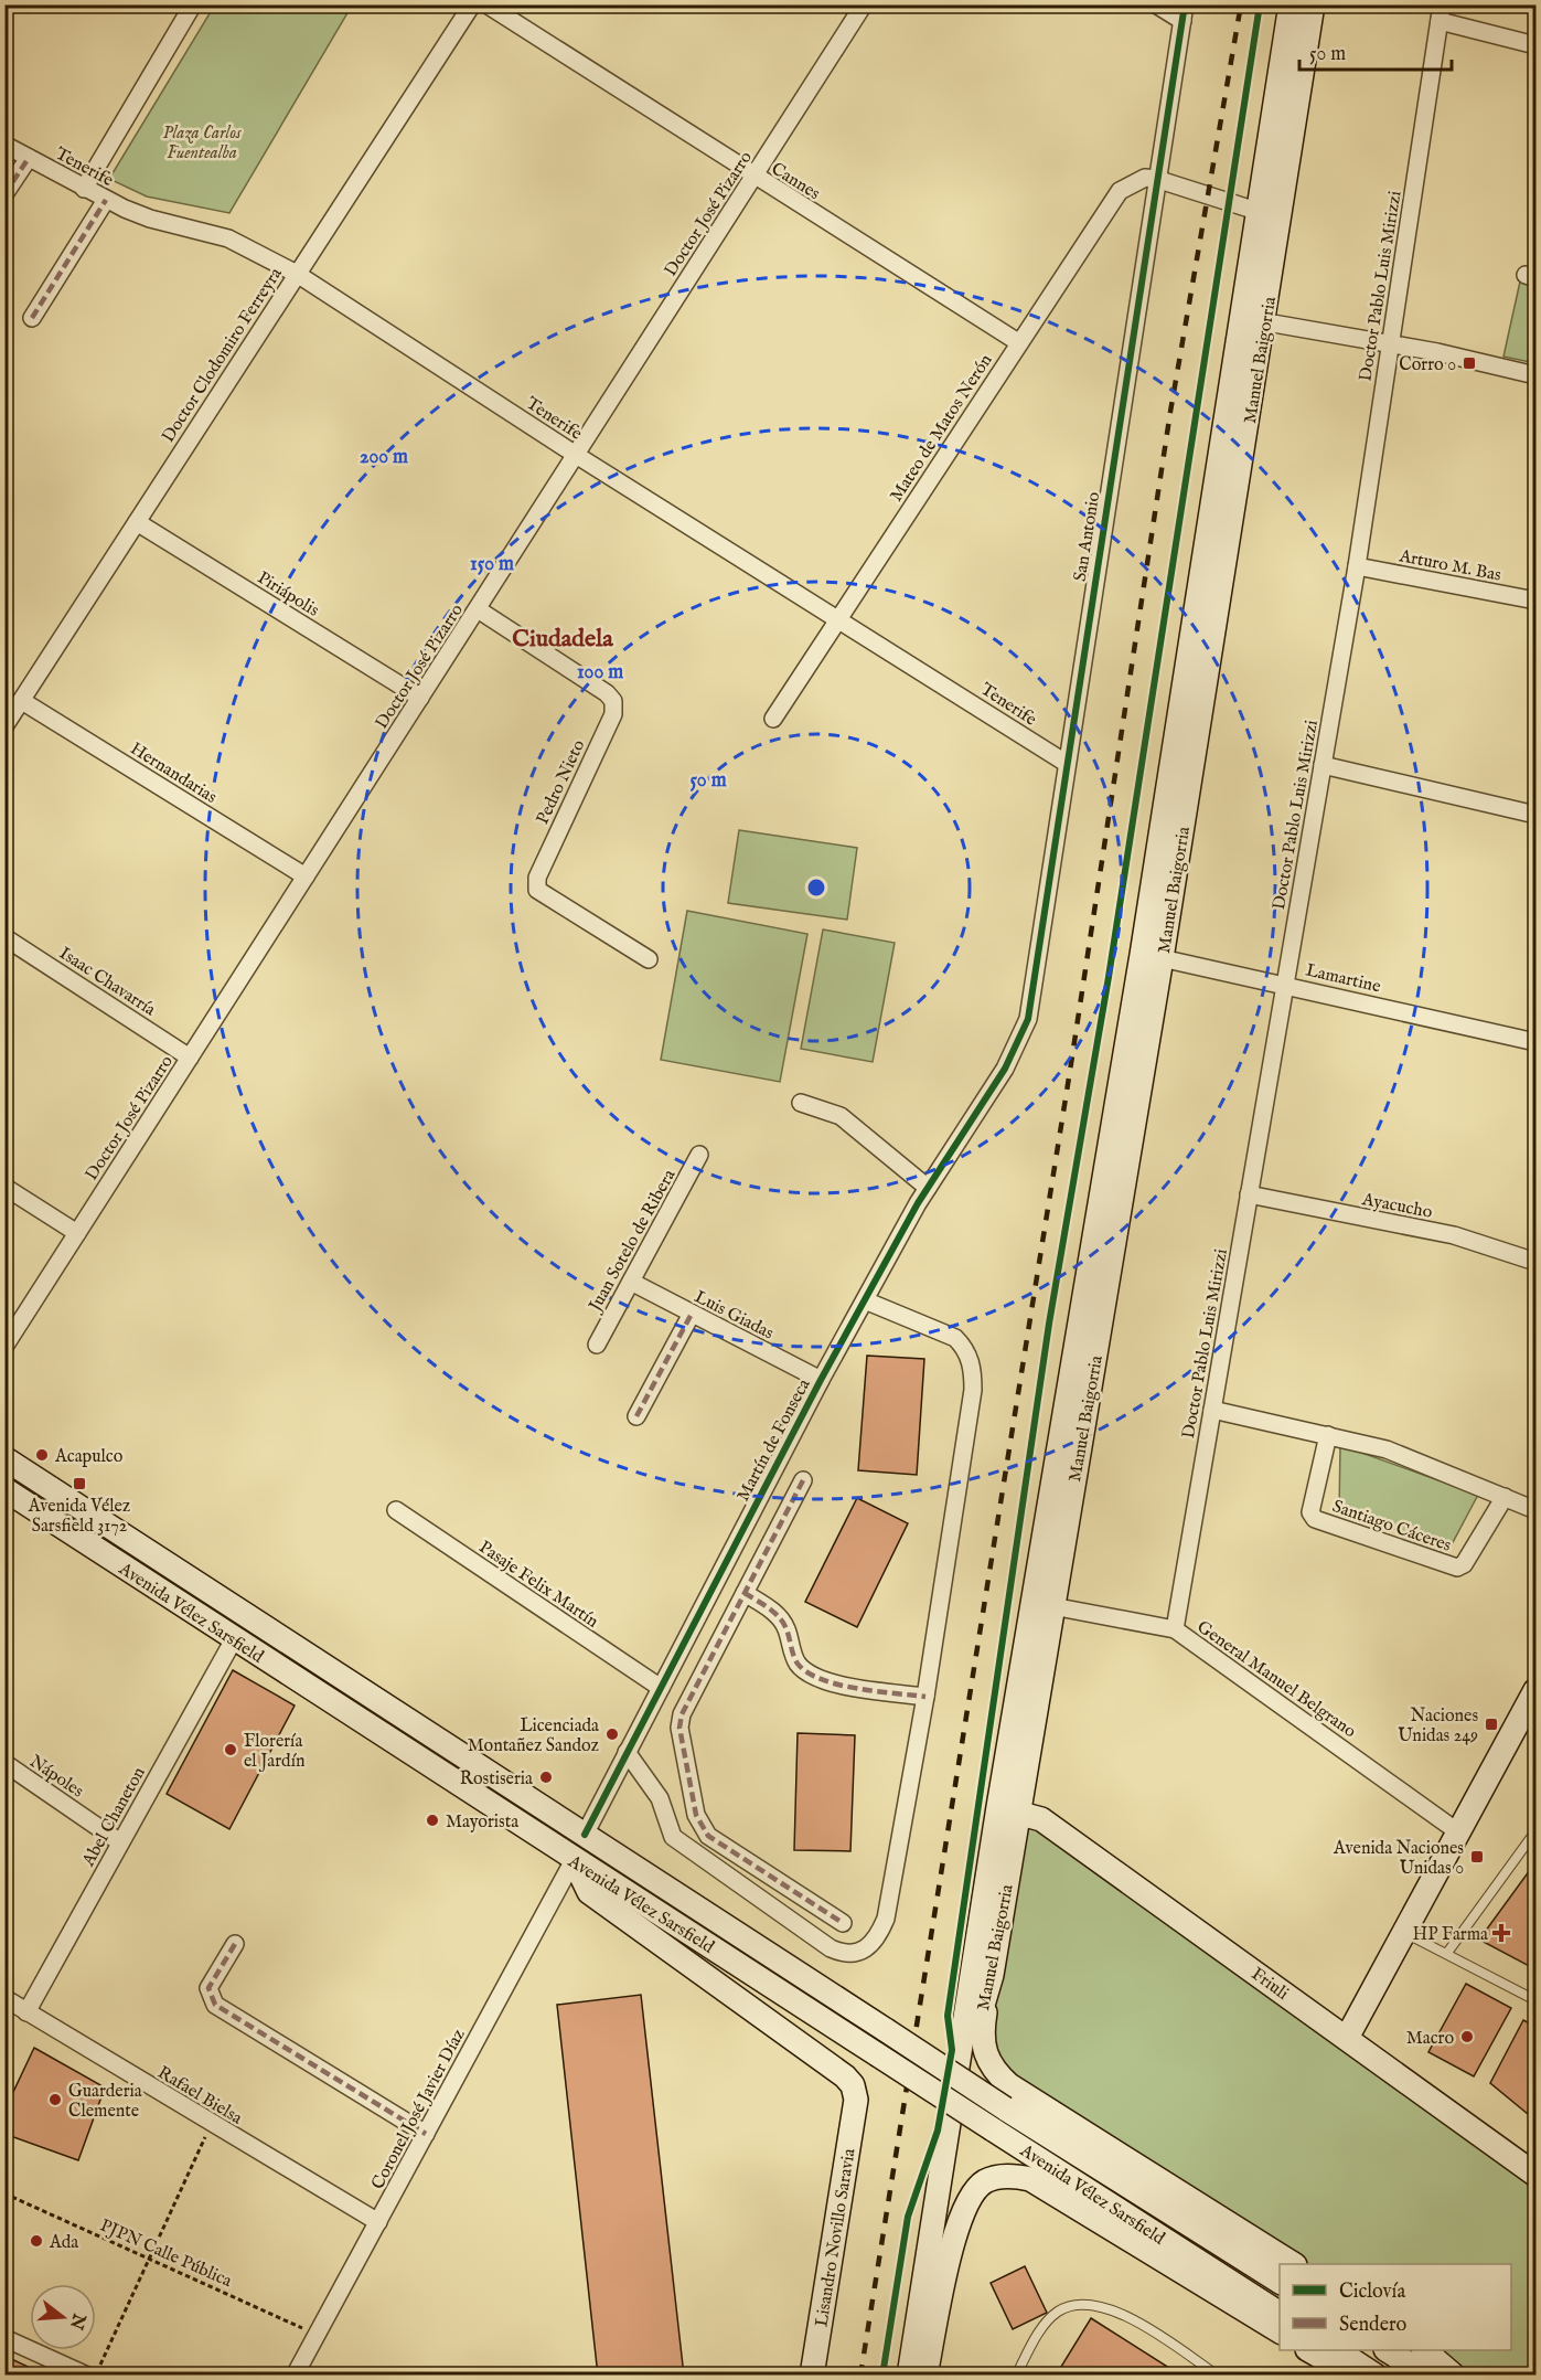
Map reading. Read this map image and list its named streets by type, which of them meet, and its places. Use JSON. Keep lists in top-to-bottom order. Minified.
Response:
{"streets":{"main road":["Manuel Baigorria","Avenida Vélez Sarsfield","Friuli","Lisandro Novillo Saravia"],"street":["Tenerife","Cannes","Doctor José Pizarro","Doctor Pablo Luis Mirizzi","Doctor Clodomiro Ferreyra","Mateo de Matos Nerón","San Antonio","Arturo M. Bas","Piriápolis","Hernandarias","Pedro Nieto","Lamartine","Isaac Chavarría","Ayacucho","Juan Sotelo de Ribera","Luis Giadas","Martín de Fonseca","Santiago Cáceres","Pasaje Felix Martín","General Manuel Belgrano","Nápoles","Abel Chaneton","Rafael Bielsa","Coronel José Javier Díaz"],"path":["PJPN Calle Pública"]},"crossings":[["Tenerife","Doctor José Pizarro"],["Tenerife","Doctor Clodomiro Ferreyra"],["Tenerife","Mateo de Matos Nerón"],["Tenerife","San Antonio"],["Cannes","Doctor José Pizarro"],["Cannes","Mateo de Matos Nerón"],["Doctor José Pizarro","Piriápolis"],["Doctor José Pizarro","Hernandarias"],["Doctor José Pizarro","Pedro Nieto"],["Doctor José Pizarro","Isaac Chavarría"],["Doctor Pablo Luis Mirizzi","Arturo M. Bas"],["Doctor Pablo Luis Mirizzi","Lamartine"],["Doctor Pablo Luis Mirizzi","Ayacucho"],["Doctor Pablo Luis Mirizzi","General Manuel Belgrano"],["Doctor Clodomiro Ferreyra","Piriápolis"],["Doctor Clodomiro Ferreyra","Hernandarias"],["Manuel Baigorria","Lamartine"],["Manuel Baigorria","General Manuel Belgrano"],["Manuel Baigorria","Friuli"],["Mateo de Matos Nerón","San Antonio"],["San Antonio","Martín de Fonseca"],["Juan Sotelo de Ribera","Luis Giadas"],["Luis Giadas","Martín de Fonseca"],["Martín de Fonseca","Pasaje Felix Martín"],["Martín de Fonseca","Avenida Vélez Sarsfield"],["Avenida Vélez Sarsfield","Abel Chaneton"],["Avenida Vélez Sarsfield","Coronel José Javier Díaz"],["Avenida Vélez Sarsfield","Lisandro Novillo Saravia"],["Nápoles","Abel Chaneton"],["Abel Chaneton","Rafael Bielsa"],["Rafael Bielsa","Coronel José Javier Díaz"],["Coronel José Javier Díaz","Lisandro Novillo Saravia"],["Coronel José Javier Díaz","PJPN Calle Pública"]],"districts":["Ciudadela"],"parks":["Plaza Carlos Fuentealba"],"places":{"transit":["Corro 0","Avenida Vélez Sarsfield 3172","Naciones Unidas 249","Avenida Naciones Unidas 0"],"other":["Acapulco","Licenciada Montañez Sandoz","Florería el Jardín","Rostiseria","Mayorista","Macro","Guarderia Clemente","Ada"],"health":["HP Farma"]},"legend":["Ciclovía","Sendero"],"scale_bar":"50 m","north":"right","rings":["200 m","150 m","100 m","50 m"]}
